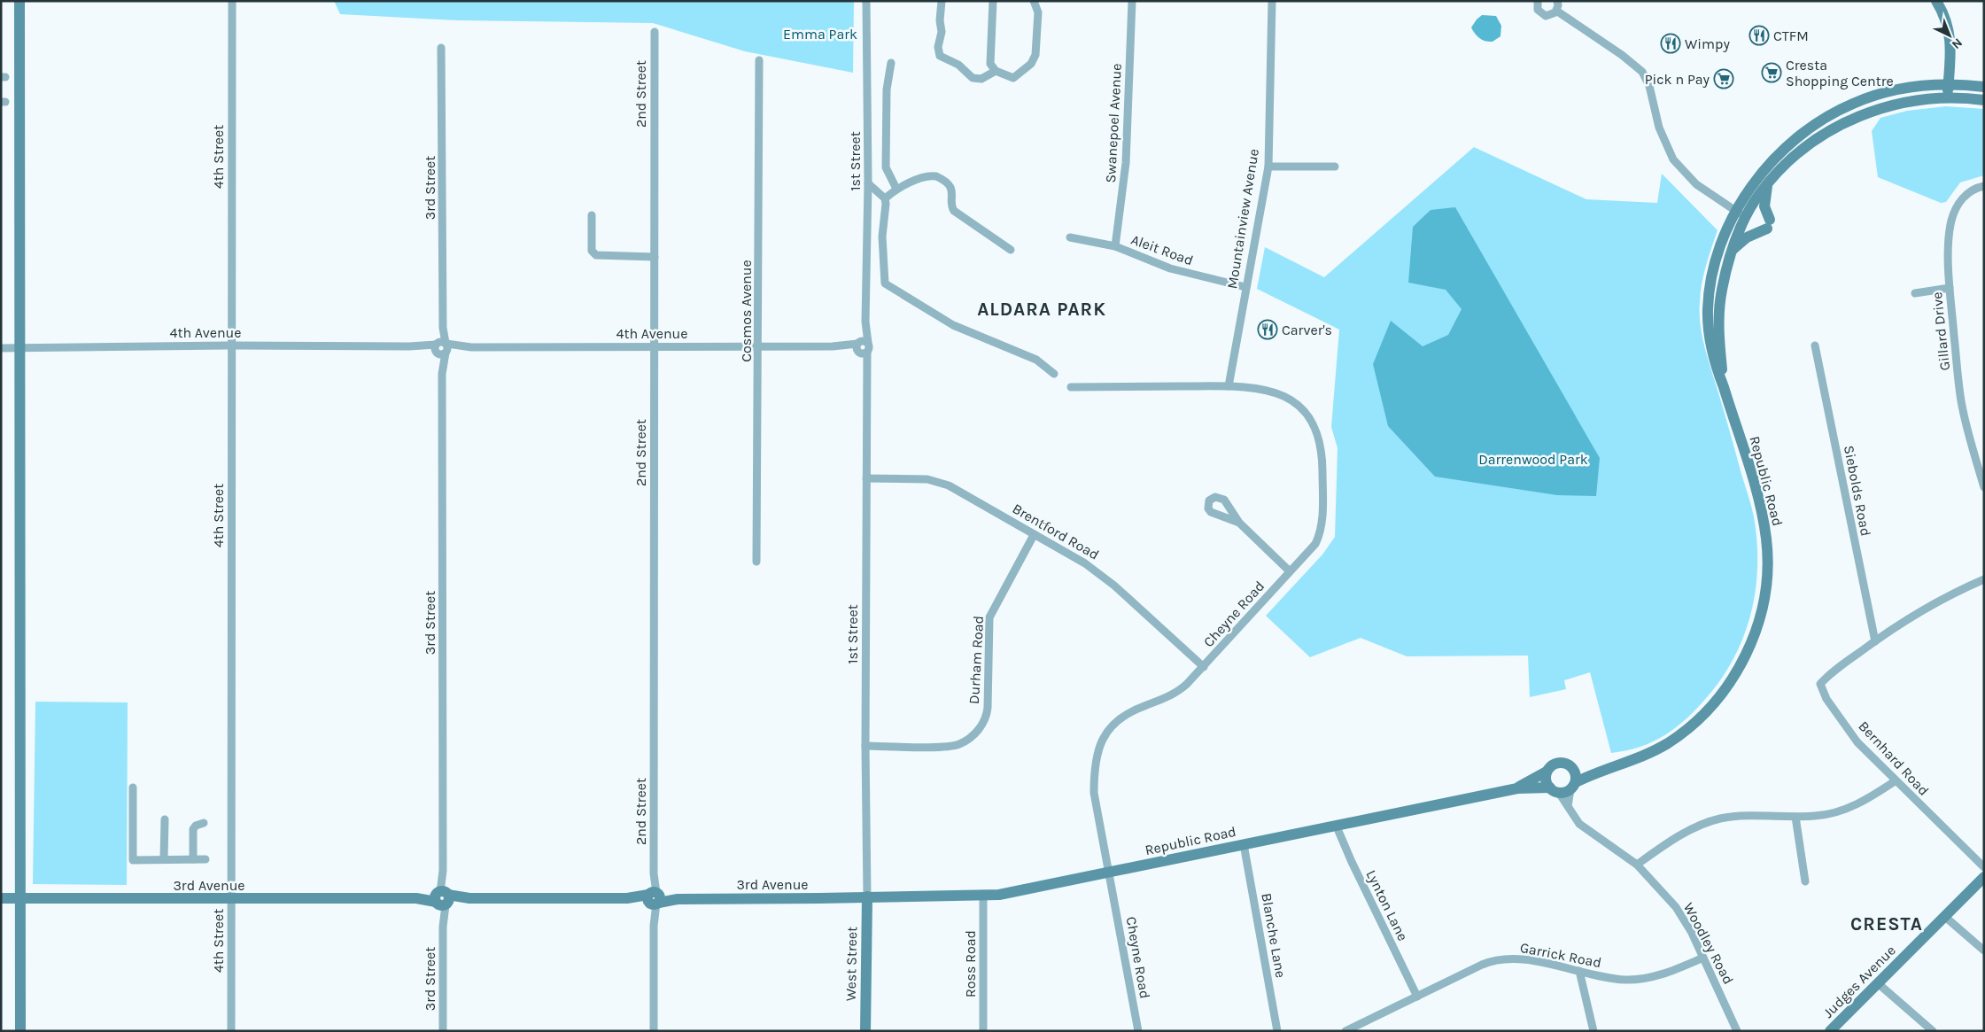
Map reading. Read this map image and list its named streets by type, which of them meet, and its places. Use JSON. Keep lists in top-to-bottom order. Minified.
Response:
{"streets":{"main road":["Republic Road","3rd Avenue","West Street","Judges Avenue"],"street":["2nd Street","Swanepoel Avenue","4th Street","1st Street","3rd Street","Mountainview Avenue","Aleit Road","Cosmos Avenue","Gillard Drive","4th Avenue","Siebolds Road","Brentford Road","Cheyne Road","Durham Road","Bernhard Road","Lynton Lane","Blanche Lane","Woodley Road","Garrick Road","Ross Road"]},"crossings":[["2nd Street","4th Avenue"],["2nd Street","3rd Avenue"],["Swanepoel Avenue","Aleit Road"],["4th Street","4th Avenue"],["4th Street","3rd Avenue"],["1st Street","4th Avenue"],["1st Street","Republic Road"],["1st Street","Brentford Road"],["1st Street","Durham Road"],["1st Street","3rd Avenue"],["1st Street","West Street"],["3rd Street","4th Avenue"],["3rd Street","3rd Avenue"],["Mountainview Avenue","Aleit Road"],["Mountainview Avenue","Cheyne Road"],["Cosmos Avenue","4th Avenue"],["Republic Road","Cheyne Road"],["Republic Road","3rd Avenue"],["Republic Road","Lynton Lane"],["Republic Road","Blanche Lane"],["Republic Road","Woodley Road"],["Republic Road","West Street"],["Republic Road","Ross Road"],["Siebolds Road","Bernhard Road"],["Brentford Road","Cheyne Road"],["Brentford Road","Durham Road"],["3rd Avenue","West Street"],["Lynton Lane","Garrick Road"],["Woodley Road","Garrick Road"]],"districts":["ALDARA PARK","CRESTA"],"parks":["Emma Park","Darrenwood Park"],"places":{"restaurant":["CTFM","Wimpy","Carver's"],"supermarket":["Cresta Shopping Centre","Pick n Pay"]},"north":"bottom right"}
